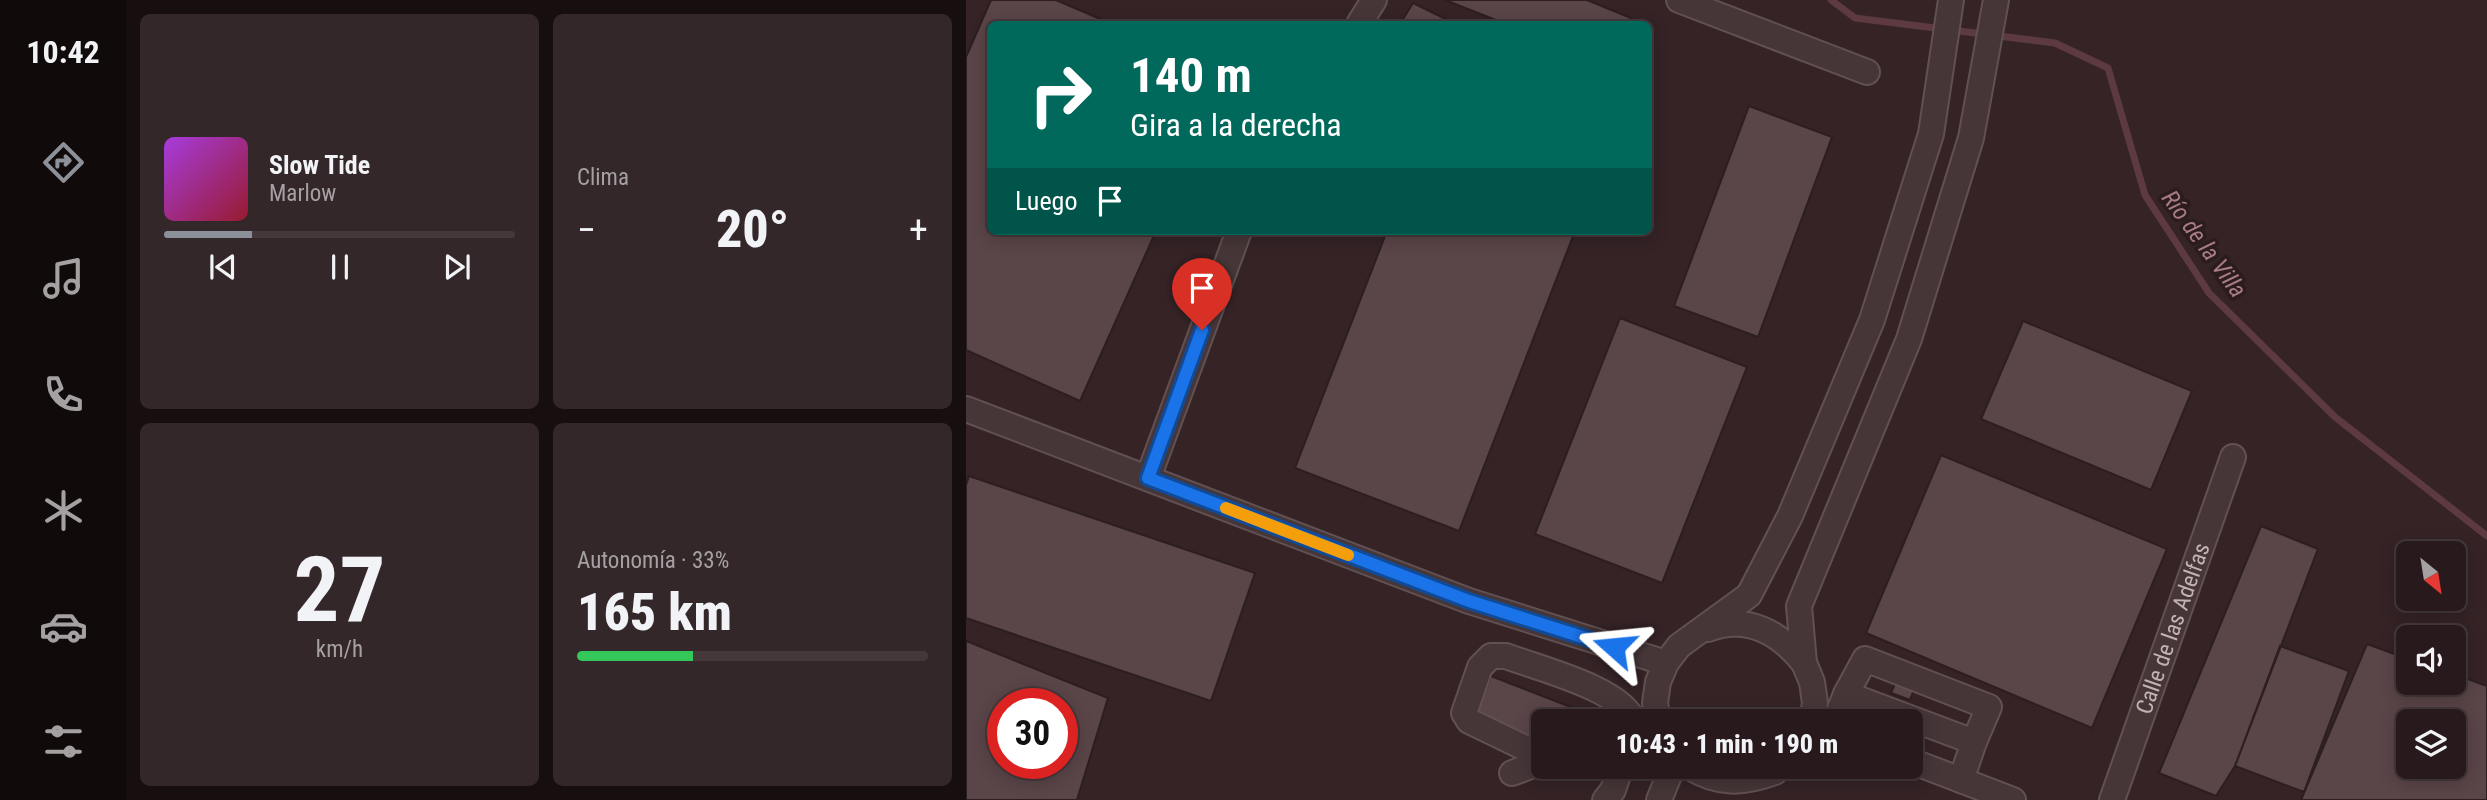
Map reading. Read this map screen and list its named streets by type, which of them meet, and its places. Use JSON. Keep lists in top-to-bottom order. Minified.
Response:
{"streets":{"street":["Calle de las Adelfas"]},"water":["Río de la Villa"],"north":"bottom right","page":{"tabs":"10:42","tile":["Clima",["27","km/h"],["Autonomía · 33%","165 km"]],"turn":["140 m","Gira a la derecha"],"song":["Slow Tide","Marlow"],"then":"Luego","heat":["−","20°","+"],"limit":"30","trip":"10:43 · 1 min · 190 m"}}
